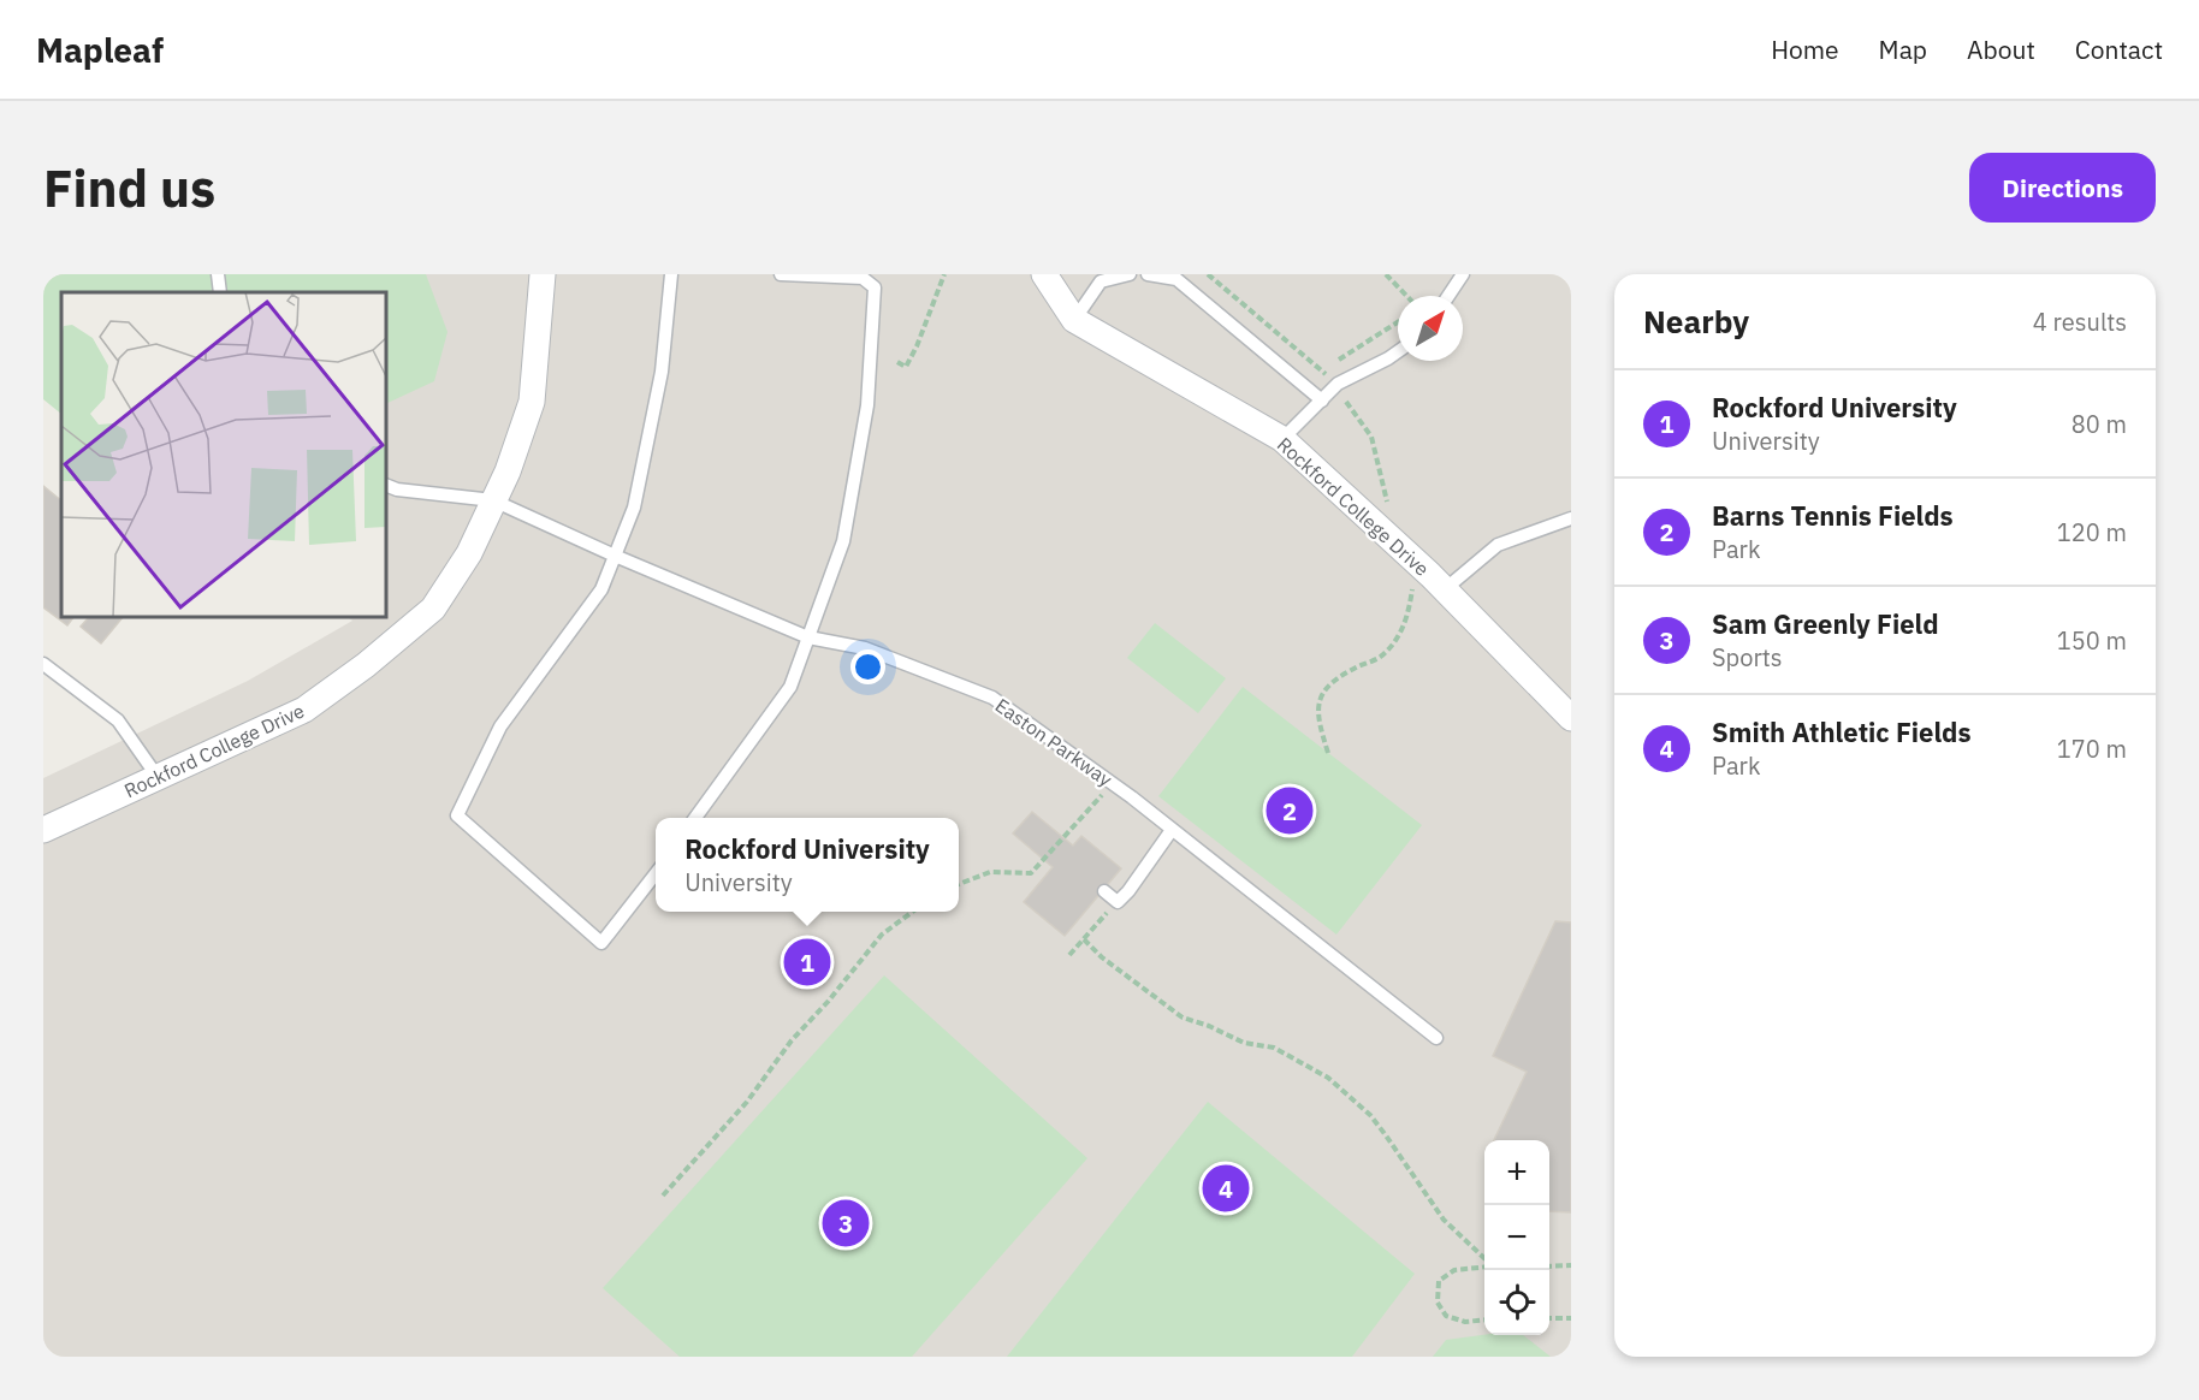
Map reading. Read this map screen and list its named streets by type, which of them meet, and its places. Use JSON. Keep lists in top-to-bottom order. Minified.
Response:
{"streets":{"street":["Rockford College Drive"],"lane":["Easton Parkway"]},"crossings":[["Rockford College Drive","Easton Parkway"]],"north":"top right","page":{"header":"Mapleaf","nav":["Home","Map","About","Contact"],"buttons":"Directions","title":"Find us","heading":["Nearby","4 results"],"list":[{"mark":"1","name":"Rockford University","note":"University","value":"80 m"},{"mark":"2","name":"Barns Tennis Fields","note":"Park","value":"120 m"},{"mark":"3","name":"Sam Greenly Field","note":"Sports","value":"150 m"},{"mark":"4","name":"Smith Athletic Fields","note":"Park","value":"170 m"}],"pins":["2","1","4","3"],"popup":["Rockford University","University"],"map_buttons":["+","−"]}}
